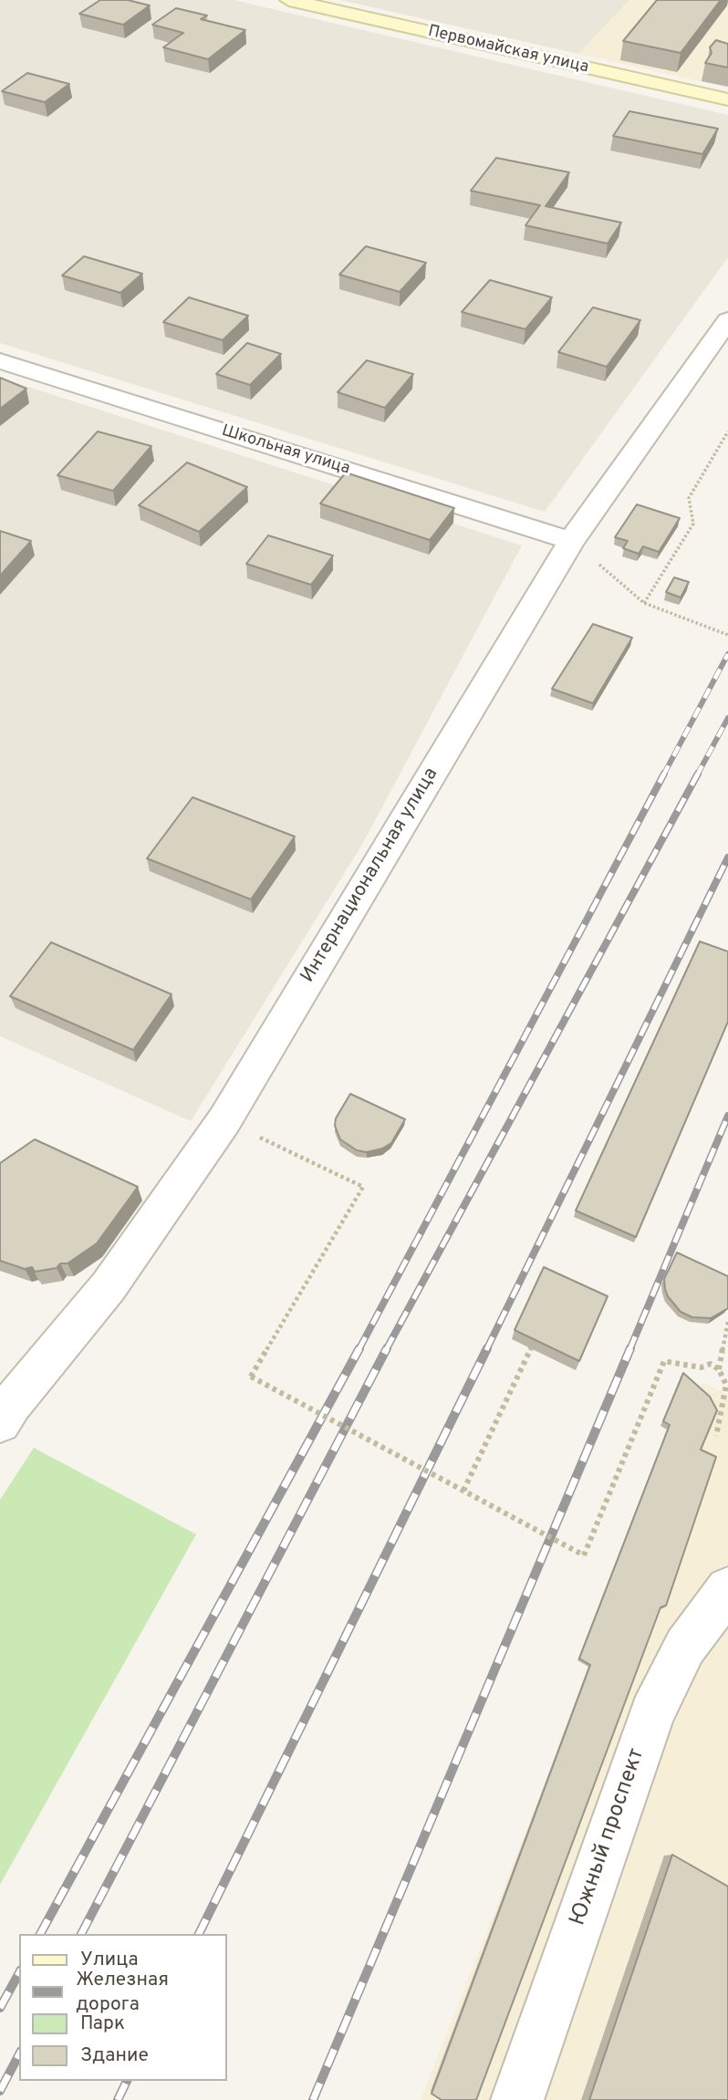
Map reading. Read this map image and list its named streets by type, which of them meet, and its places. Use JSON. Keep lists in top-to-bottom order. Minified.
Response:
{"streets":{"main road":["Первомайская улица"],"street":["Школьная улица","Интернациональная улица","Южный проспект"]},"crossings":[["Школьная улица","Интернациональная улица"]],"legend":["Улица","Железная дорога","Парк","Здание"]}
